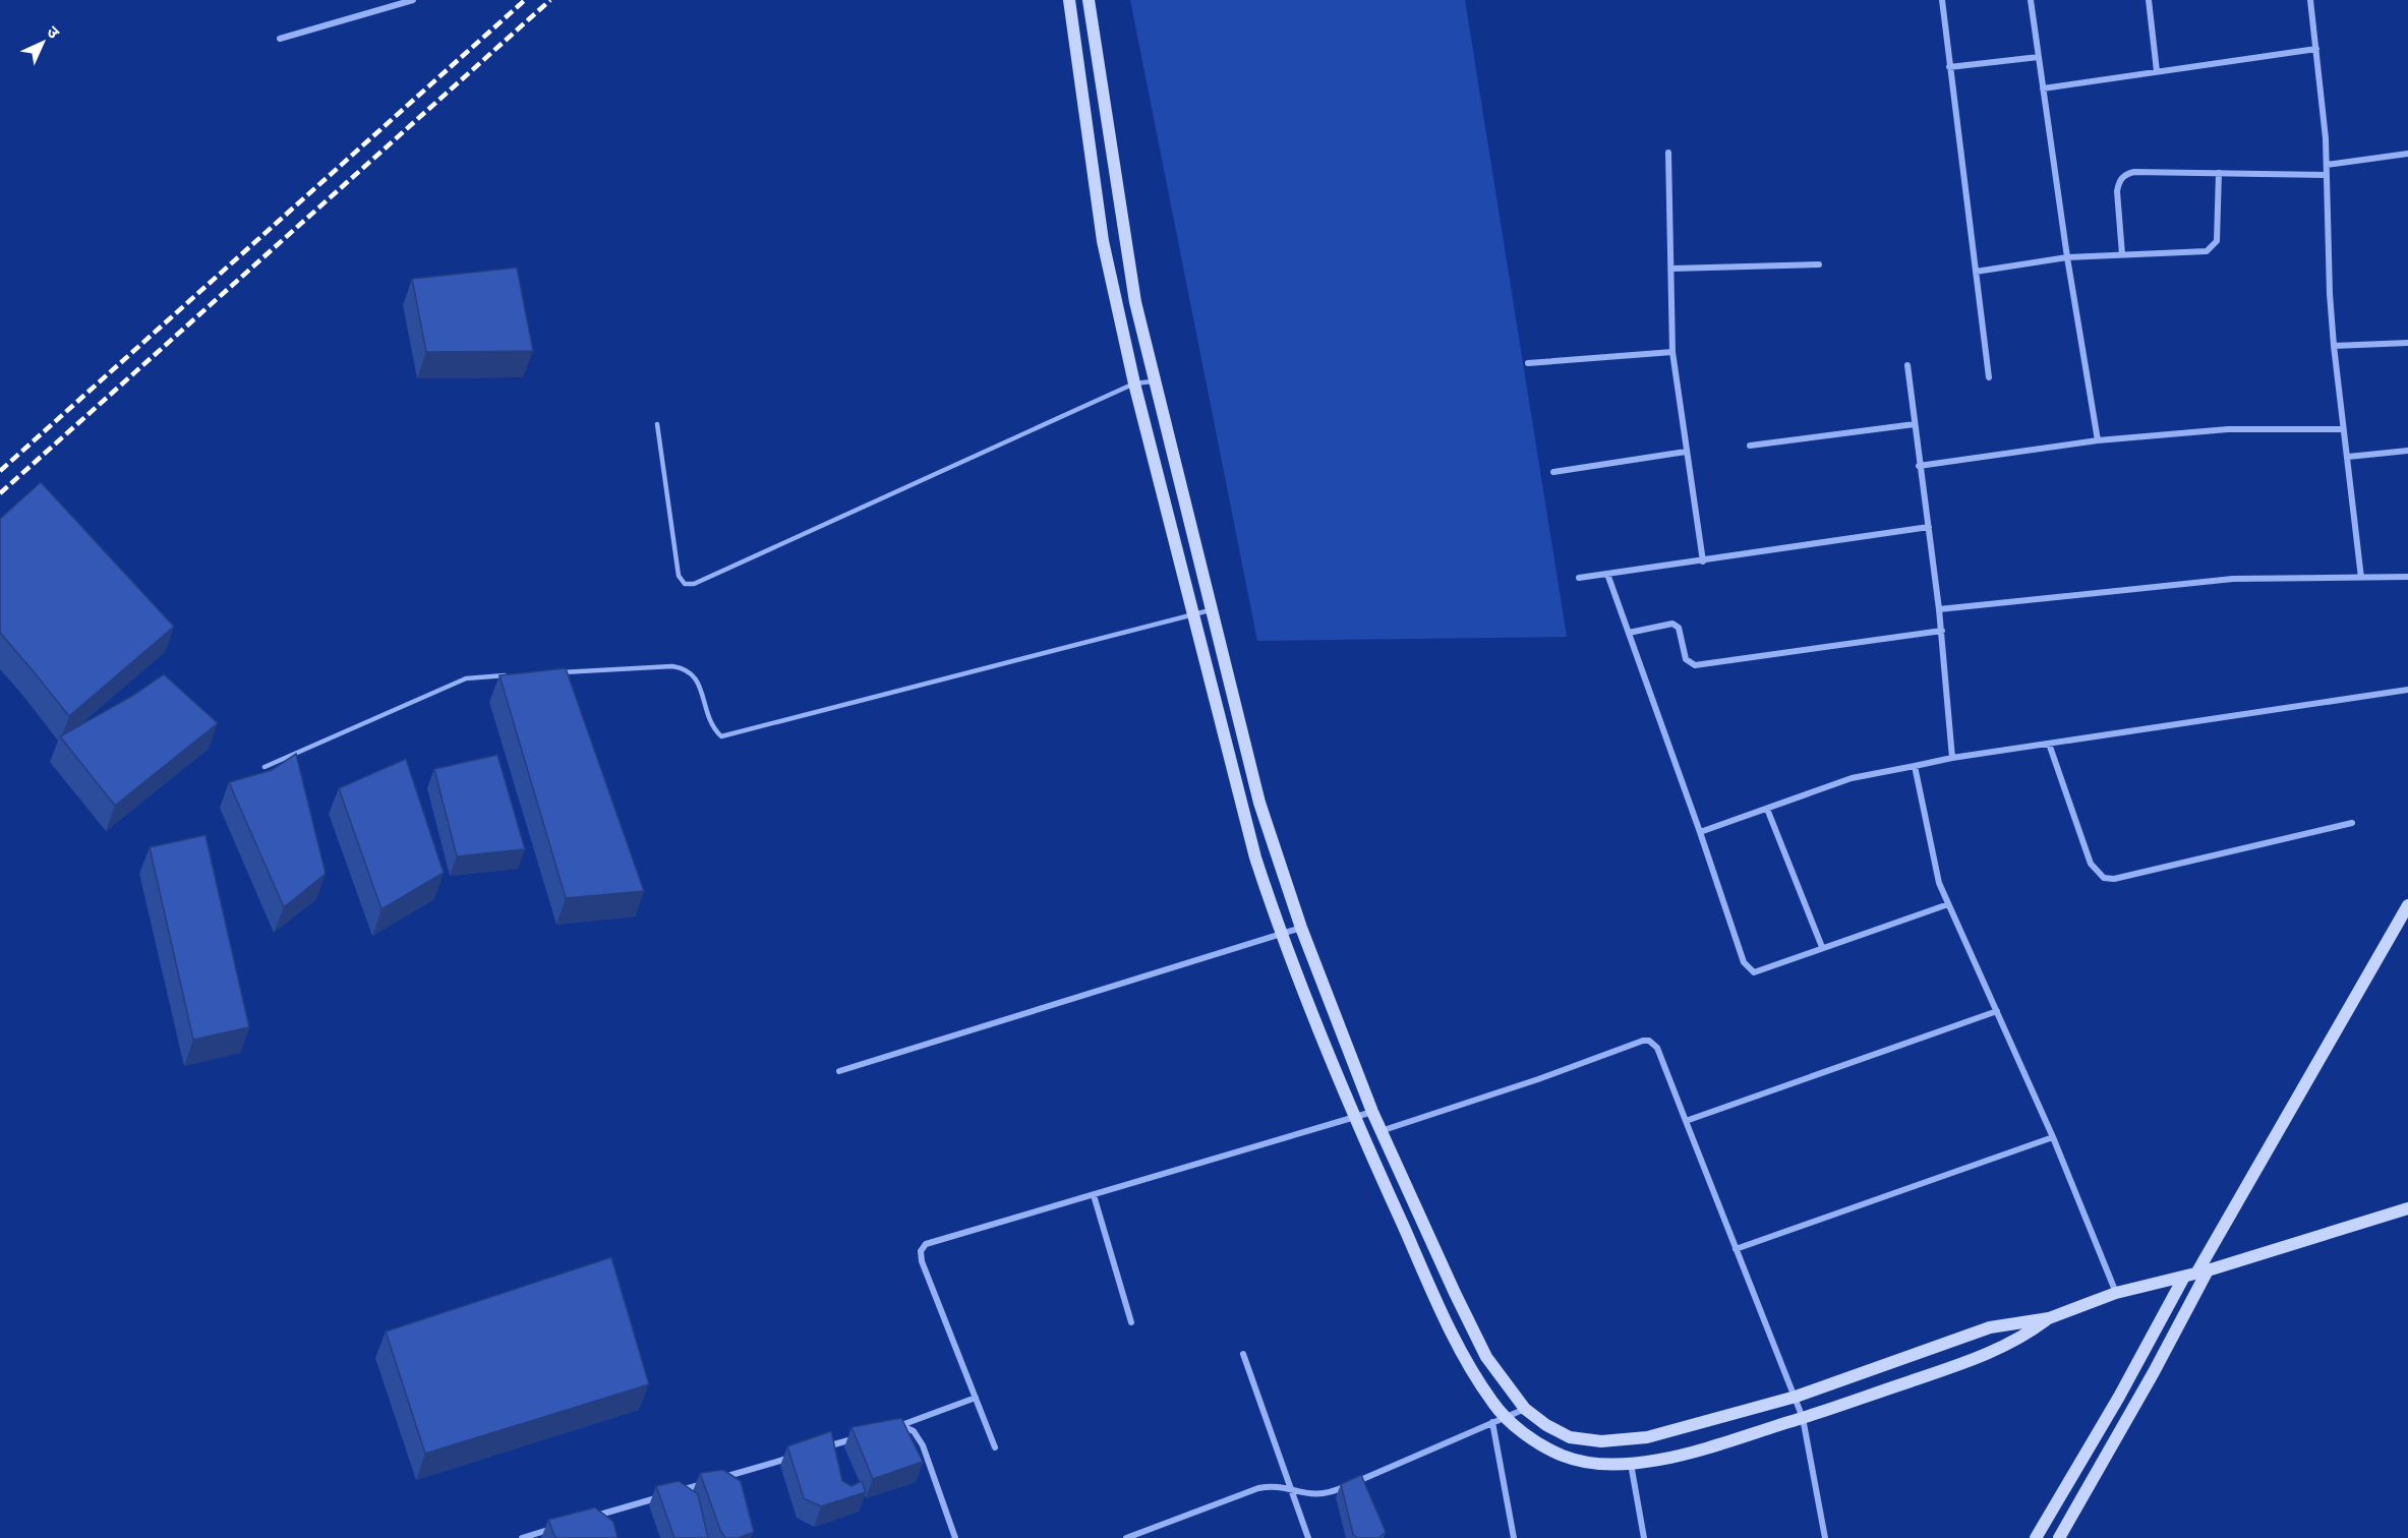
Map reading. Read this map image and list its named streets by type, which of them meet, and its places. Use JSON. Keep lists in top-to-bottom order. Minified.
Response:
{"north":"top right"}
